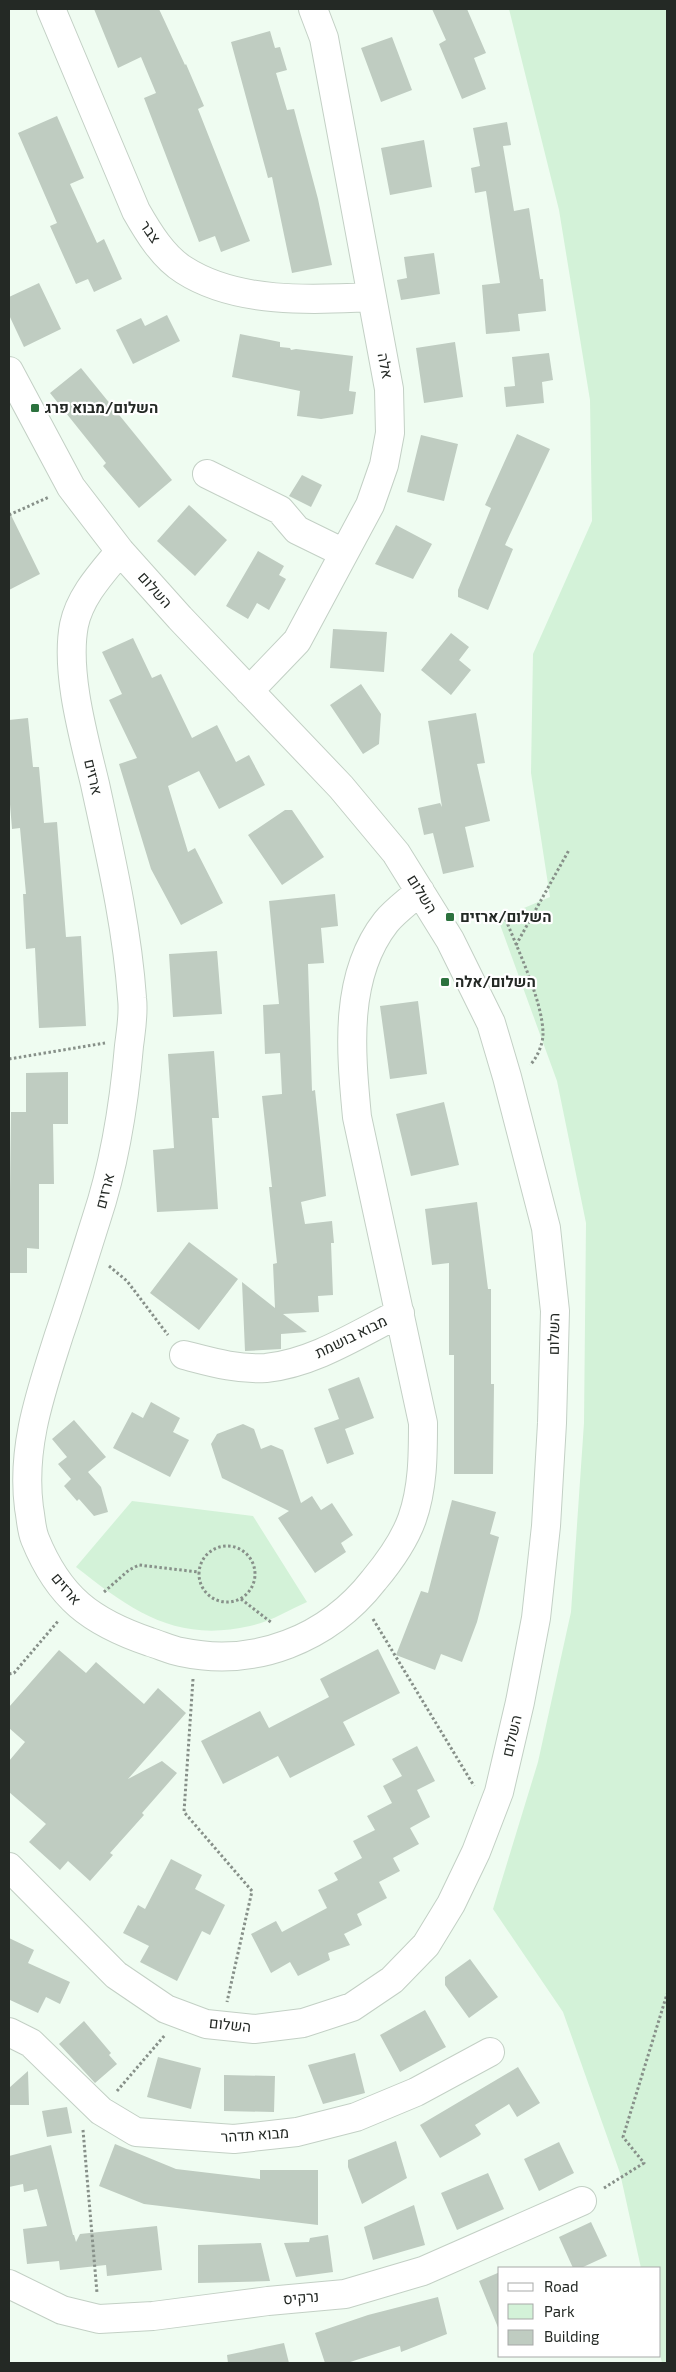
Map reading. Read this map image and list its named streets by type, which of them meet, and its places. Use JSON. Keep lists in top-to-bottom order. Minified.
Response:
{"streets":{"street":["צבר","אלה","השלום","ארזים","מבוא בושמת","מבוא תדהר","נרקיס"]},"crossings":[["צבר","אלה"],["אלה","השלום"],["השלום","ארזים"],["ארזים","מבוא בושמת"]],"places":{"transit":["השלום/מבוא פרג","השלום/ארזים","השלום/אלה"]},"legend":["Road","Park","Building"]}
